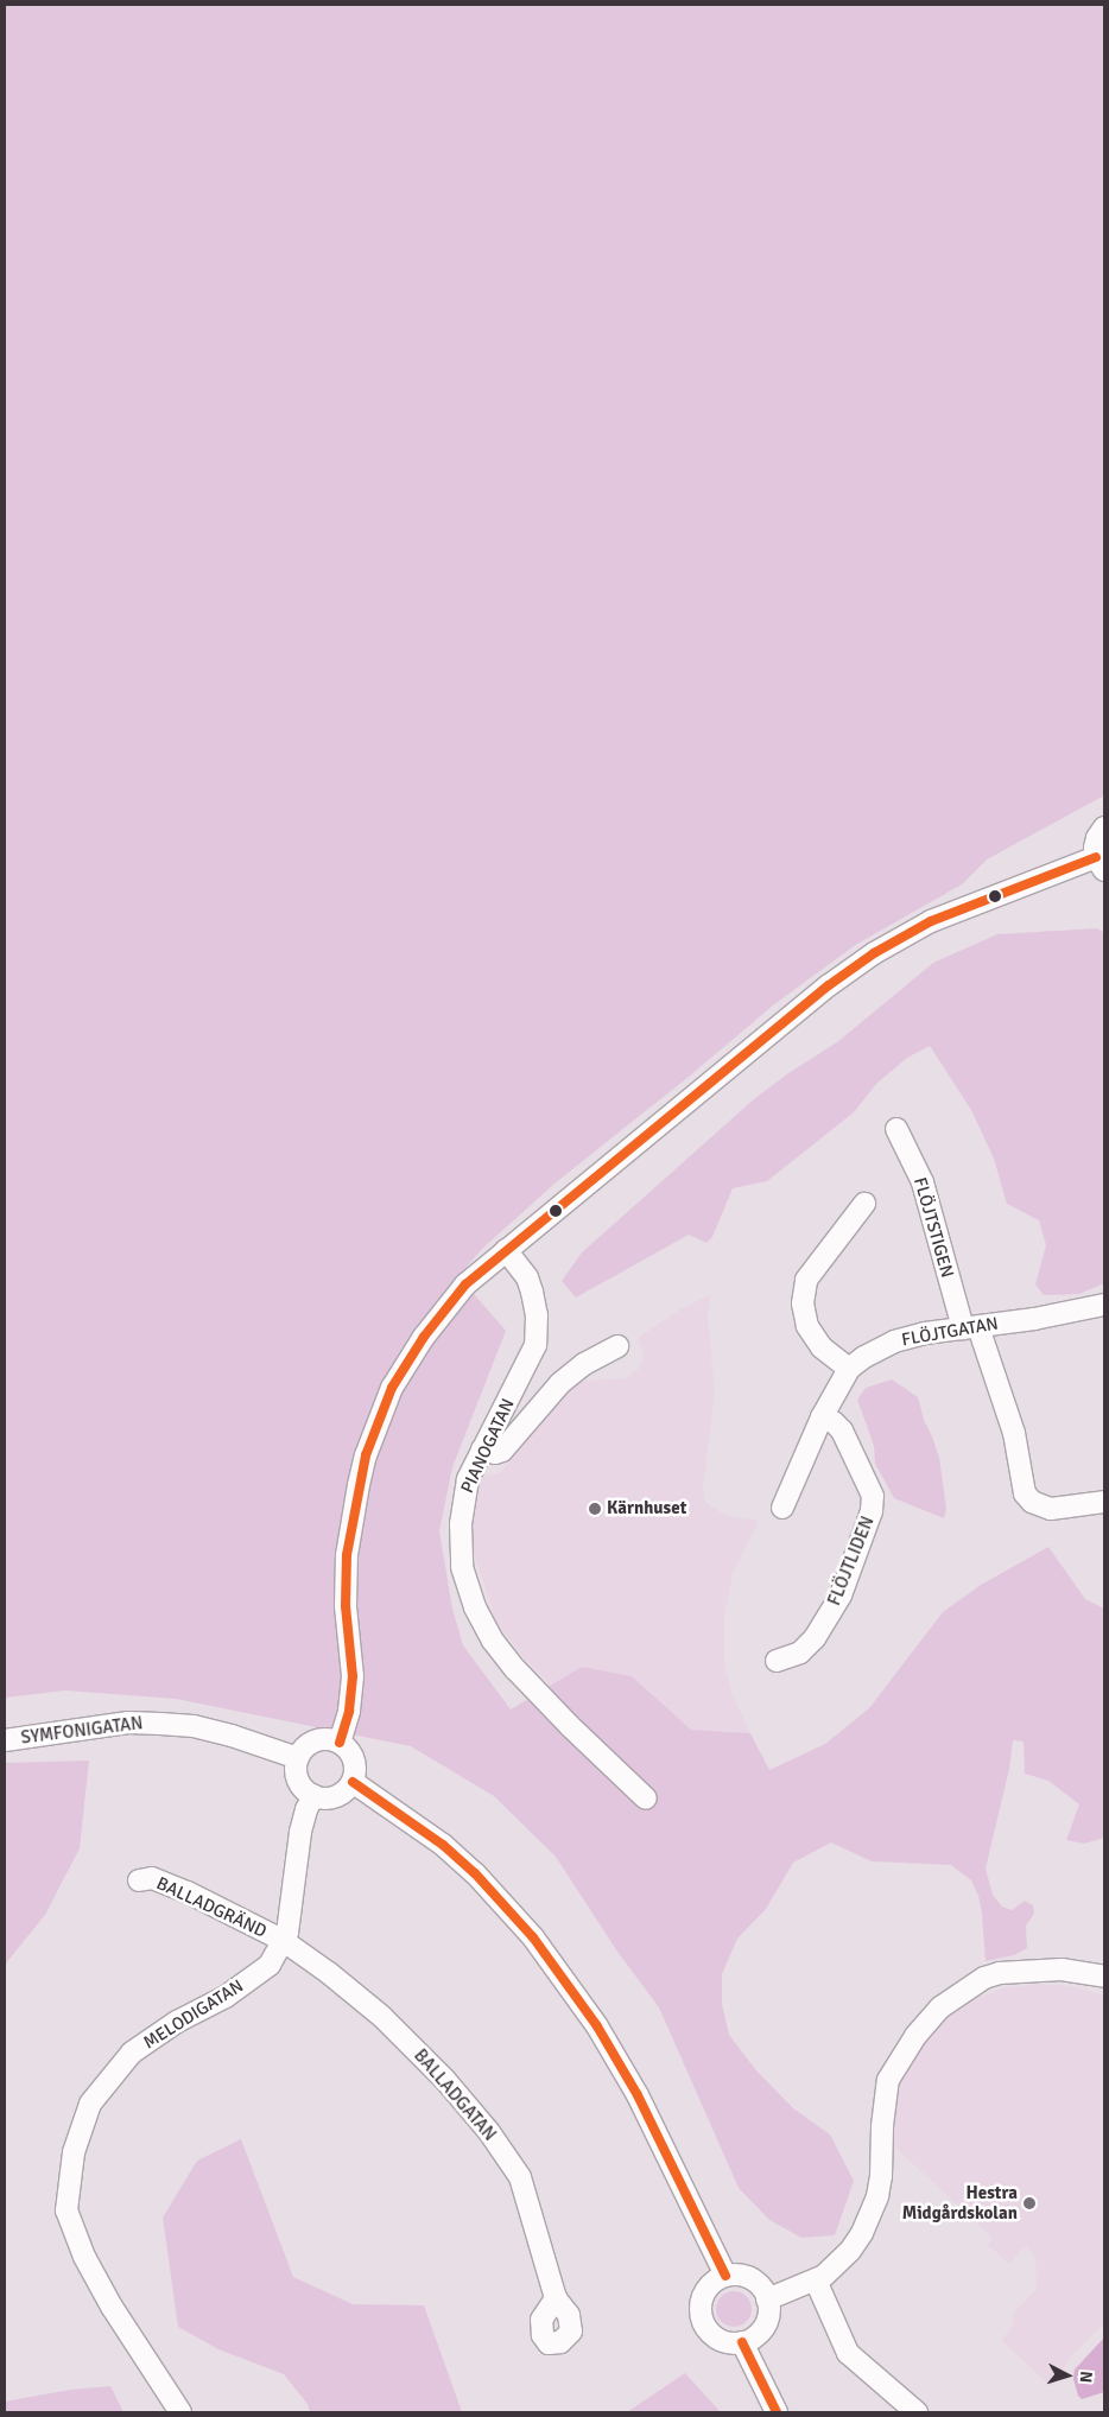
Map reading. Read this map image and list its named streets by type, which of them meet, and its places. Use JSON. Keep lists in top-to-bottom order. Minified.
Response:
{"streets":{"street":["FLÖJTSTIGEN","FLÖJTGATAN","PIANOGATAN","FLÖJTLIDEN","SYMFONIGATAN","BALLADGRÄND","MELODIGATAN","BALLADGATAN"]},"crossings":[["FLÖJTSTIGEN","FLÖJTGATAN"],["SYMFONIGATAN","MELODIGATAN"],["BALLADGRÄND","MELODIGATAN"],["BALLADGRÄND","BALLADGATAN"],["MELODIGATAN","BALLADGATAN"]],"places":["Kärnhuset","Hestra Midgårdskolan"],"north":"right"}
